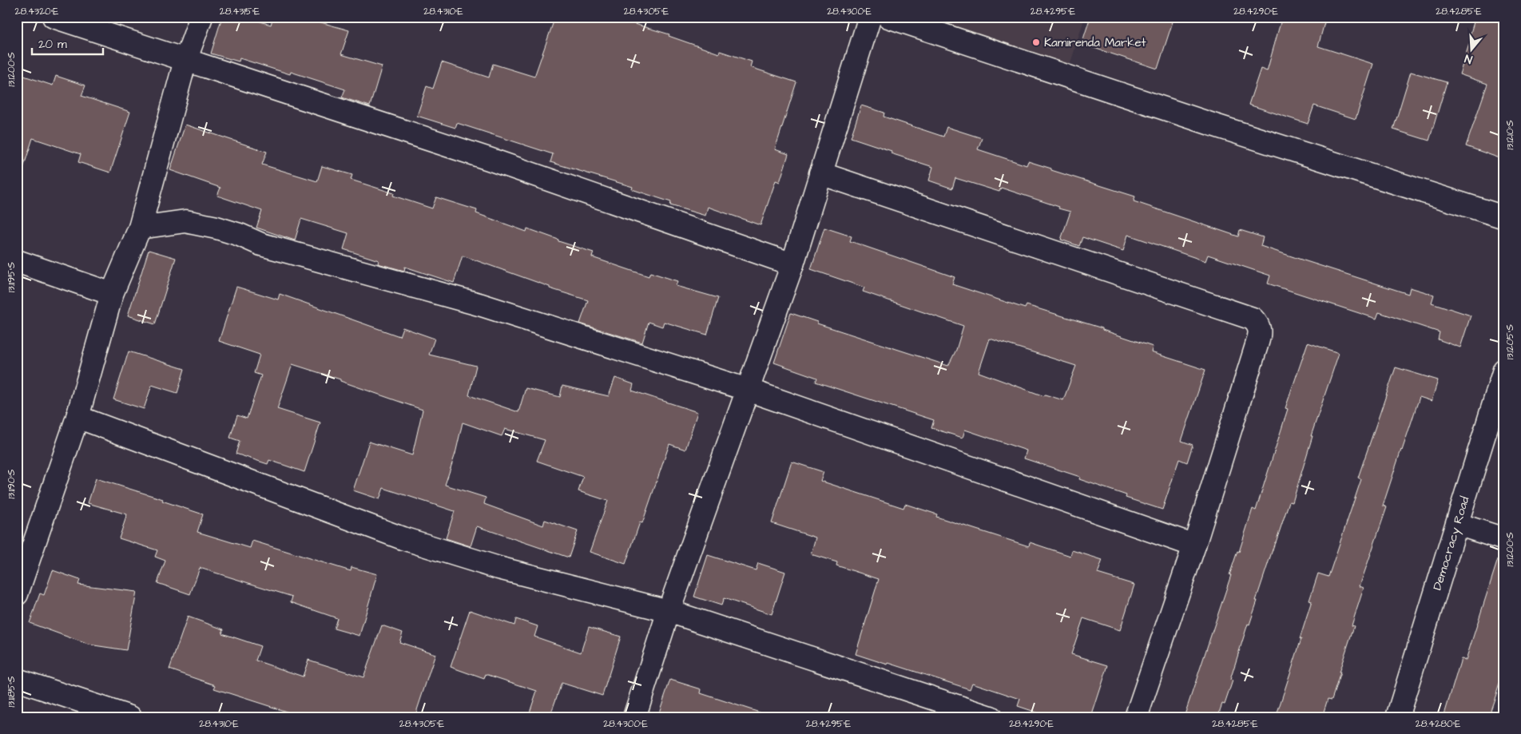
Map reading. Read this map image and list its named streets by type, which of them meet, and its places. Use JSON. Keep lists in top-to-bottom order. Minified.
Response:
{"streets":{"street":["Democracy Road"]},"places":["Kamirenda Market"],"scale_bar":"20 m","north":"bottom","coordinates":["28.4320°E","28.4315°E","28.4310°E","28.4305°E","28.4300°E","28.4295°E","28.4290°E","28.4285°E","13.1200°S","13.1210°S","13.1195°S","13.1205°S","13.1190°S","13.1185°S","28.4280°E"]}
